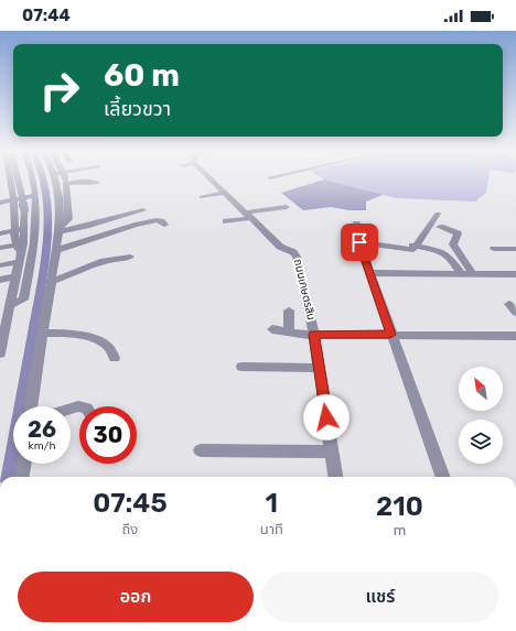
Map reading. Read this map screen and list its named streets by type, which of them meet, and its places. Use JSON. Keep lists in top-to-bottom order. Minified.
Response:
{"streets":{"street":["ถนนเกษตรสิน"]},"north":"top left","page":{"status":"07:44","turn":["60 m","เลี้ยวขวา"],"speed":"26 km/h","limit":"30","eta":["07:45","ถึง","1","นาที","210","m"],"buttons":["ออก","แชร์"]}}
